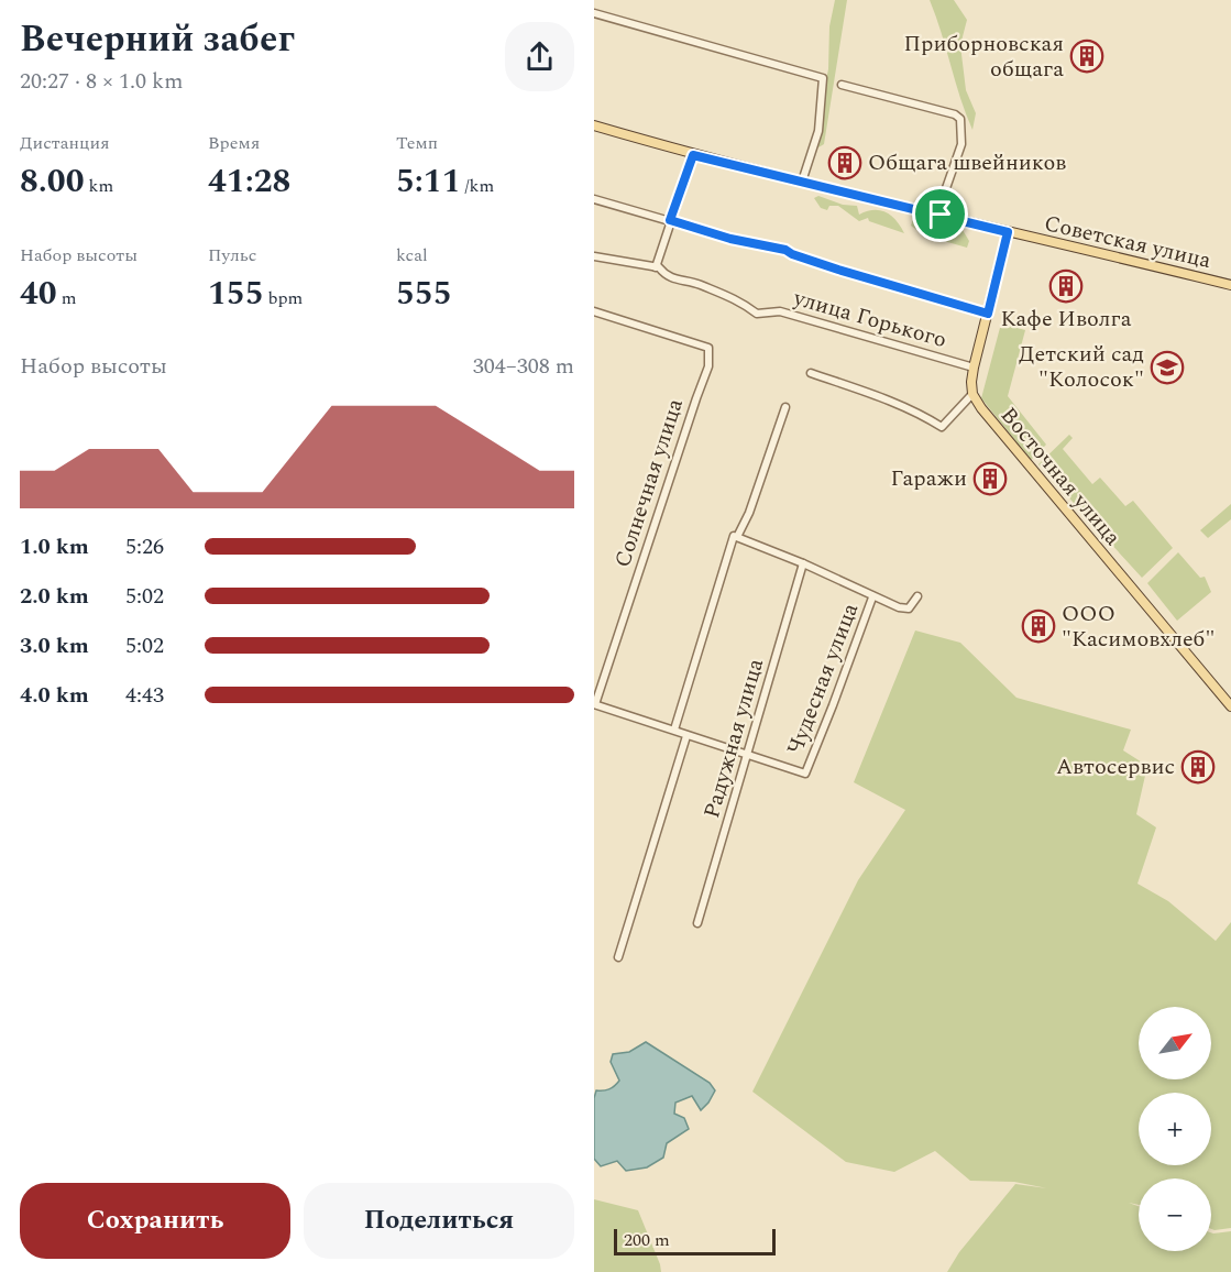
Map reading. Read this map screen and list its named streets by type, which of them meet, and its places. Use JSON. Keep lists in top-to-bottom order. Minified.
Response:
{"streets":{"main road":["Советская улица","Восточная улица"],"street":["улица Горького","Солнечная улица","Чудесная улица","Радужная улица"]},"crossings":[["Чудесная улица","Радужная улица"]],"places":{"building":["Приборновская общага","Общага швейников","Кафе Иволга","Гаражи","ООО \"Касимовхлеб\"","Автосервис"],"school or university":["Детский сад \"Колосок\""]},"scale_bar":"200 m","north":"top right","page":{"heading":["Вечерний забег","20:27 · 8 × 1.0 km"],"stats":[["Дистанция","8.00 km"],["Время","41:28"],["Темп","5:11 /km"],["Набор высоты","40 m"],["Пульс","155 bpm"],["kcal","555"]],"chart":["Набор высоты","304–308 m"],"list":[{"name":"1.0 km","note":"5:26"},{"name":"2.0 km","note":"5:02"},{"name":"3.0 km","note":"5:02"},{"name":"4.0 km","note":"4:43"}],"map_buttons":["+","−"],"buttons":["Сохранить","Поделиться"],"scale":"200 m"}}
